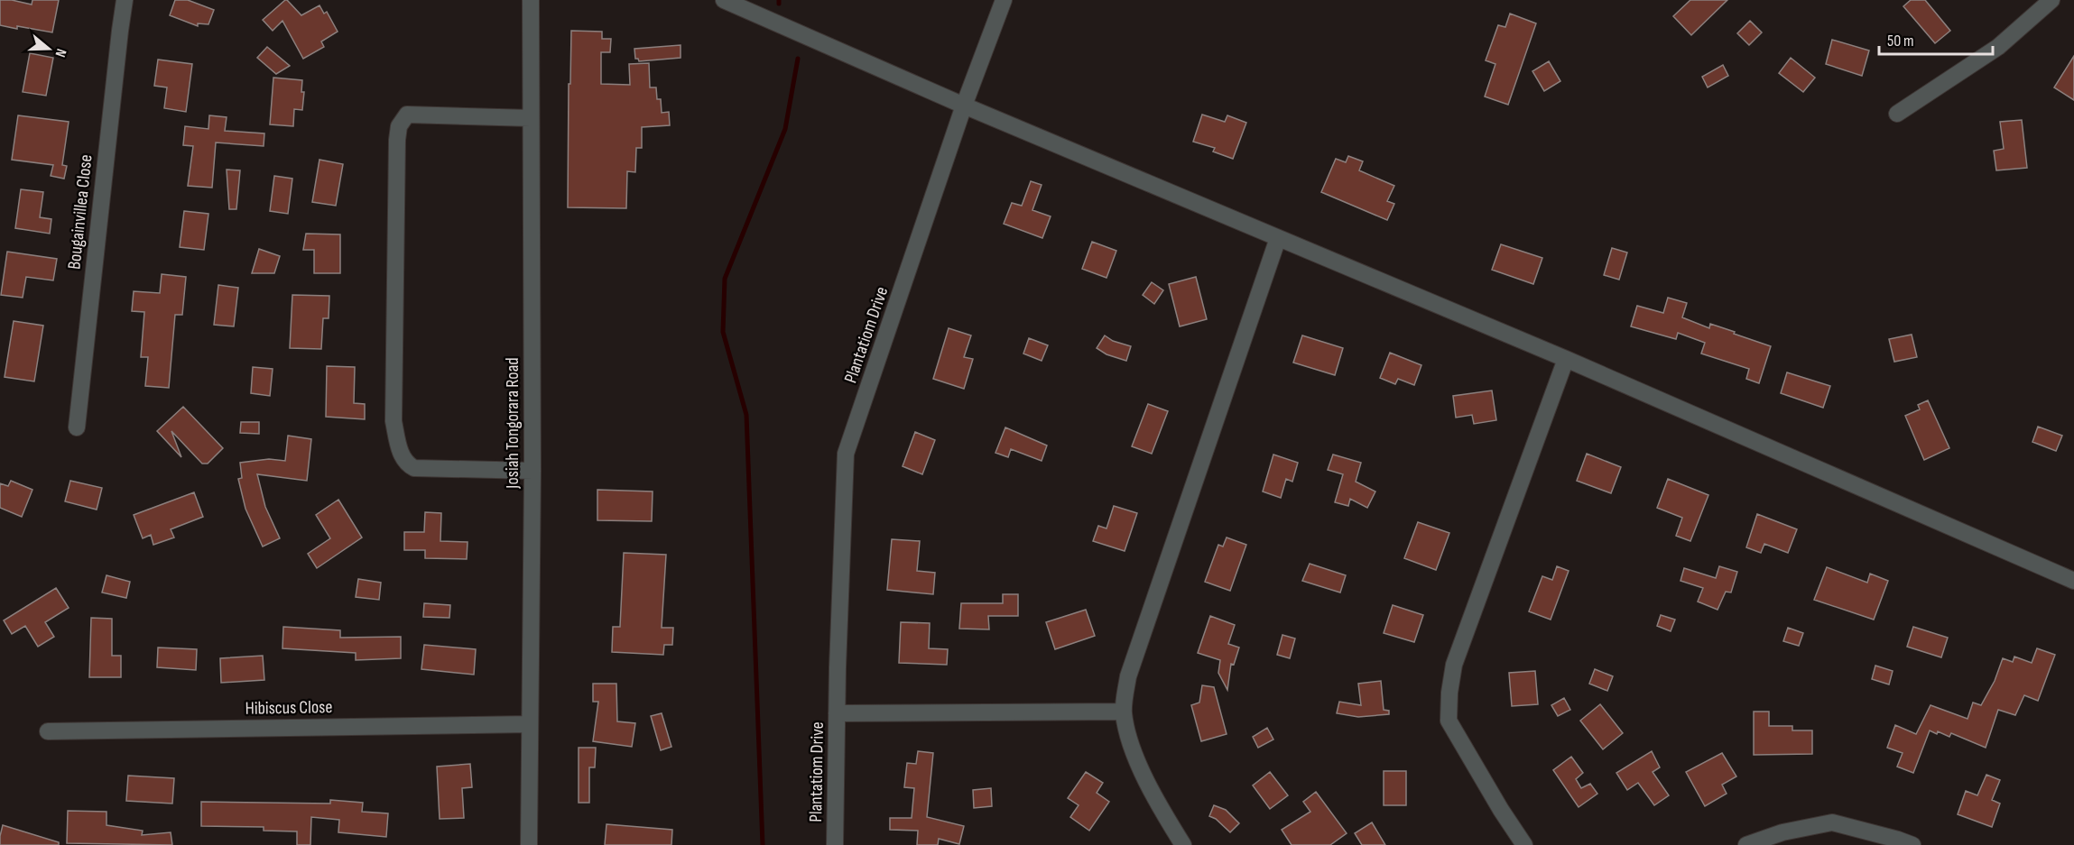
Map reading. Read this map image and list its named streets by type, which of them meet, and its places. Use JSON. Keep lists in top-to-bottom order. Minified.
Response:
{"streets":{"street":["Bougainvillea Close","Plantatiom Drive","Josiah Tongorara Road","Hibiscus Close"]},"crossings":[["Josiah Tongorara Road","Hibiscus Close"]],"scale_bar":"50 m","north":"right"}
